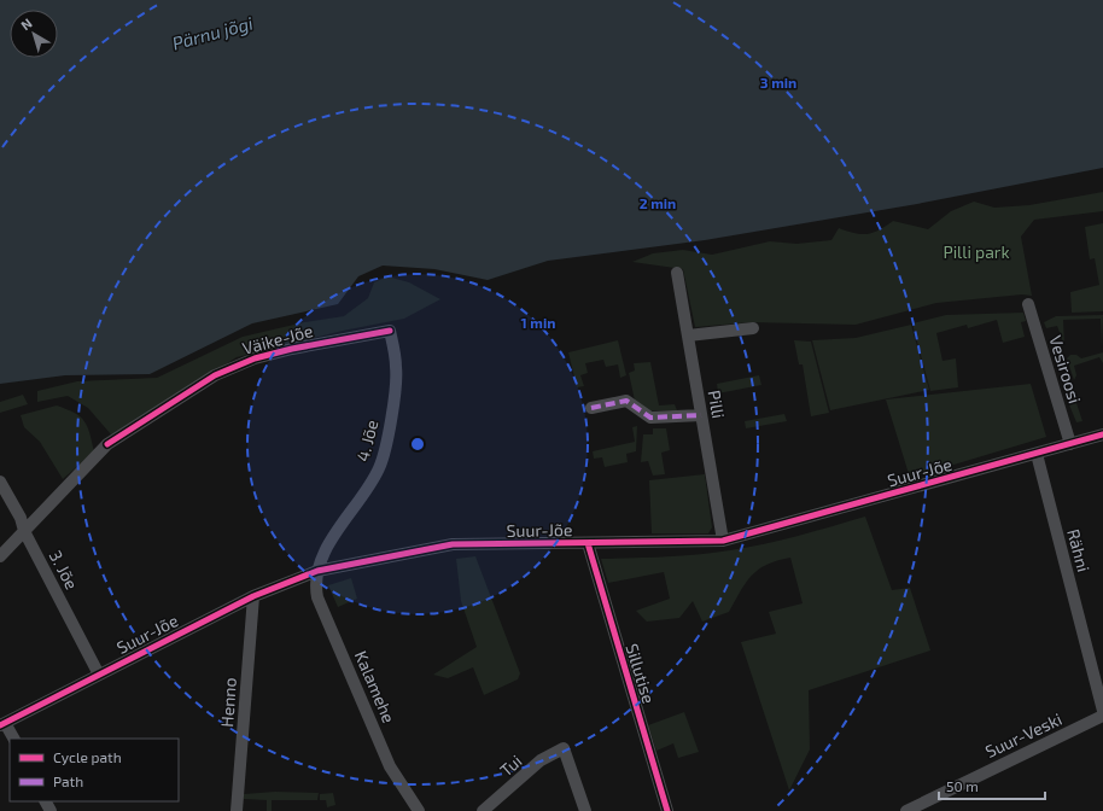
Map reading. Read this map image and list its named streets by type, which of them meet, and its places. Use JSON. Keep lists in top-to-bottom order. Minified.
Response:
{"streets":{"street":["Väike-Jõe","Vesiroosi","Pilli","4. Jõe","Suur-Jõe","Rähni","3. Jõe","Sillutise","Kalamehe","Henno","Suur-Veski","Tui"]},"crossings":[["Väike-Jõe","4. Jõe"],["Väike-Jõe","3. Jõe"],["Vesiroosi","Suur-Jõe"],["Pilli","Suur-Jõe"],["4. Jõe","Suur-Jõe"],["4. Jõe","Kalamehe"],["Suur-Jõe","Rähni"],["Suur-Jõe","3. Jõe"],["Suur-Jõe","Sillutise"],["Suur-Jõe","Kalamehe"],["Suur-Jõe","Henno"]],"water":["Pärnu jõgi"],"parks":["Pilli park"],"legend":["Cycle path","Path"],"scale_bar":"50 m","north":"top left","rings":["3 min","2 min","1 min"]}
